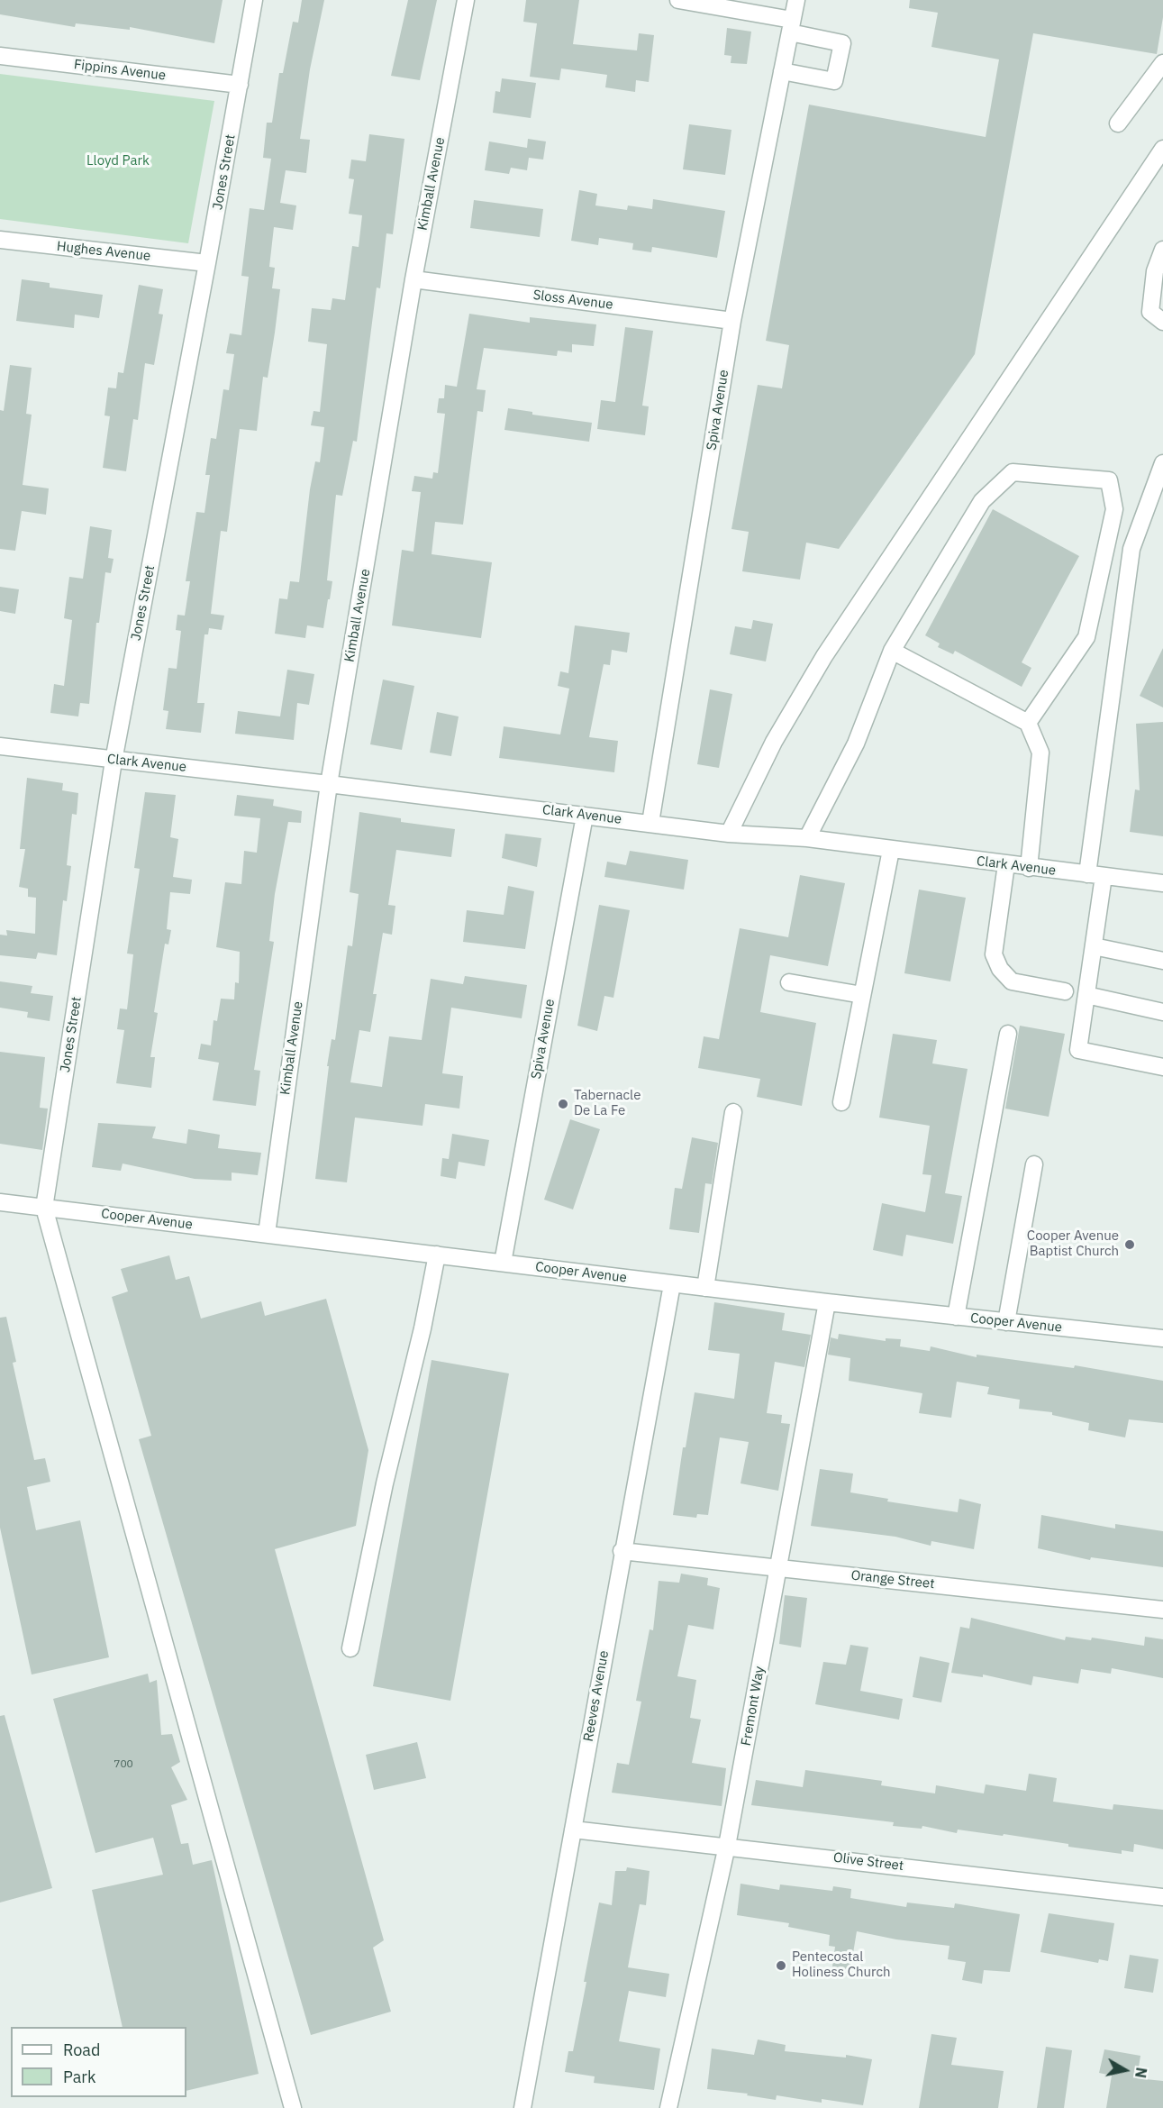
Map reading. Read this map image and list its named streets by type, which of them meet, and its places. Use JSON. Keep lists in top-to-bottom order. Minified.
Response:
{"streets":{"street":["Fippins Avenue","Jones Street","Kimball Avenue","Hughes Avenue","Sloss Avenue","Spiva Avenue","Clark Avenue","Cooper Avenue","Orange Street","Reeves Avenue","Fremont Way","Olive Street"]},"crossings":[["Fippins Avenue","Jones Street"],["Jones Street","Hughes Avenue"],["Jones Street","Clark Avenue"],["Jones Street","Cooper Avenue"],["Kimball Avenue","Sloss Avenue"],["Kimball Avenue","Clark Avenue"],["Kimball Avenue","Cooper Avenue"],["Sloss Avenue","Spiva Avenue"],["Spiva Avenue","Clark Avenue"],["Spiva Avenue","Cooper Avenue"],["Cooper Avenue","Reeves Avenue"],["Cooper Avenue","Fremont Way"],["Orange Street","Reeves Avenue"],["Orange Street","Fremont Way"],["Reeves Avenue","Olive Street"],["Fremont Way","Olive Street"]],"parks":["Lloyd Park"],"places":["Tabernacle De La Fe","Cooper Avenue Baptist Church","Pentecostal Holiness Church"],"house_numbers":["700"],"legend":["Road","Park"],"north":"right"}
